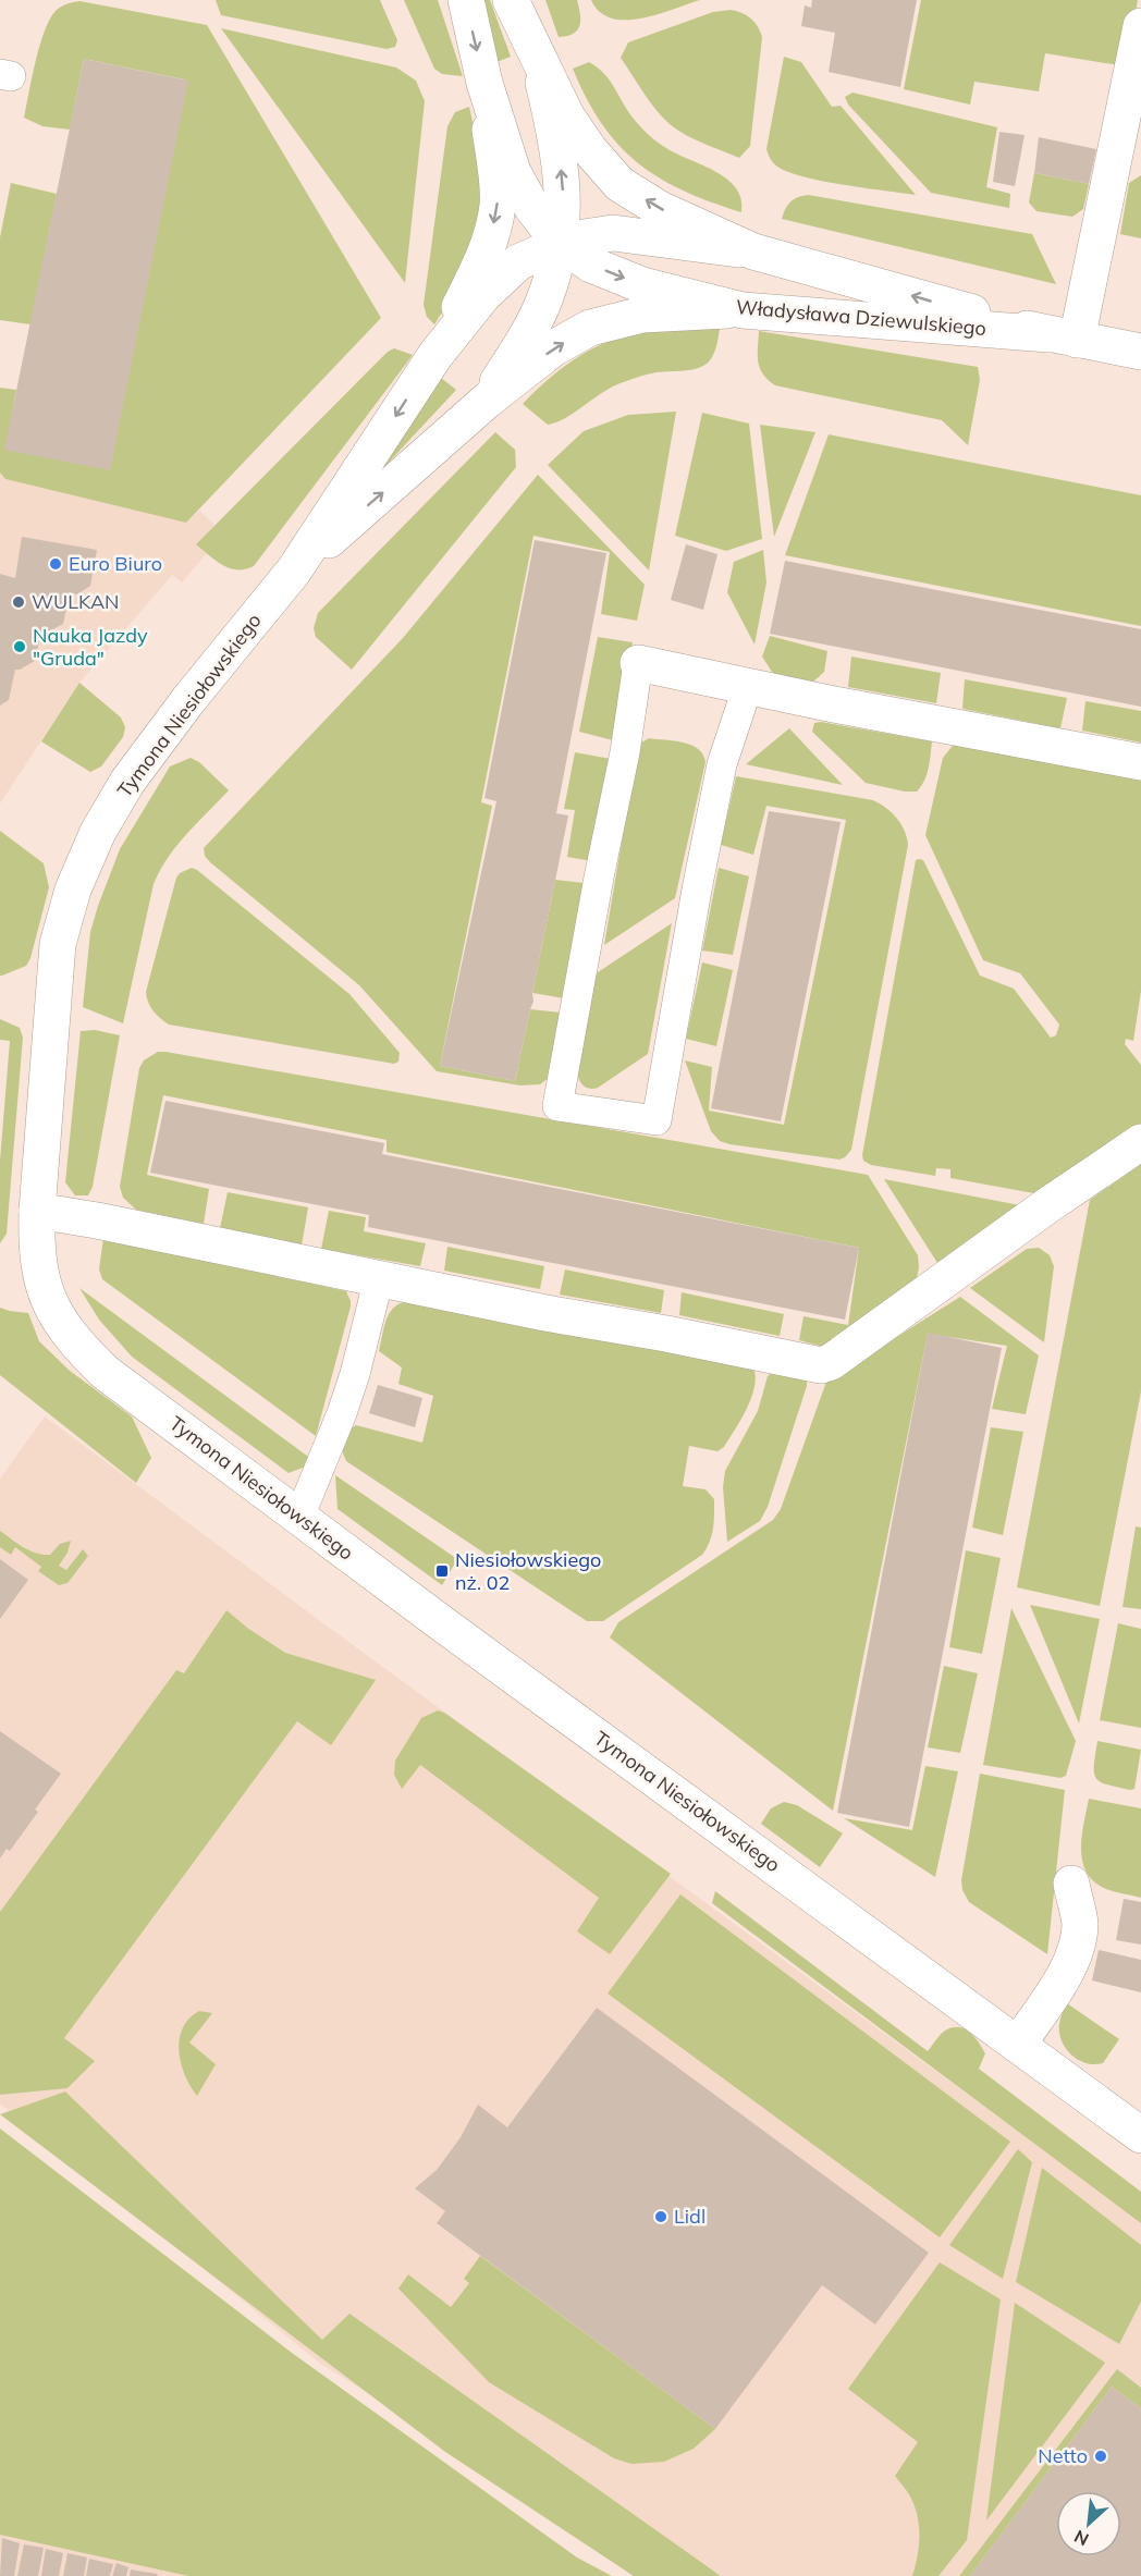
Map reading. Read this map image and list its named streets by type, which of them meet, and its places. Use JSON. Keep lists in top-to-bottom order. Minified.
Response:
{"streets":{"street":["Władysława Dziewulskiego","Tymona Niesiołowskiego"]},"crossings":[["Władysława Dziewulskiego","Tymona Niesiołowskiego"]],"places":{"other":["Euro Biuro","WULKAN","Nauka Jazdy \"Gruda\"","Lidl","Netto"],"transit":["Niesiołowskiego nż. 02"]},"north":"bottom left"}
